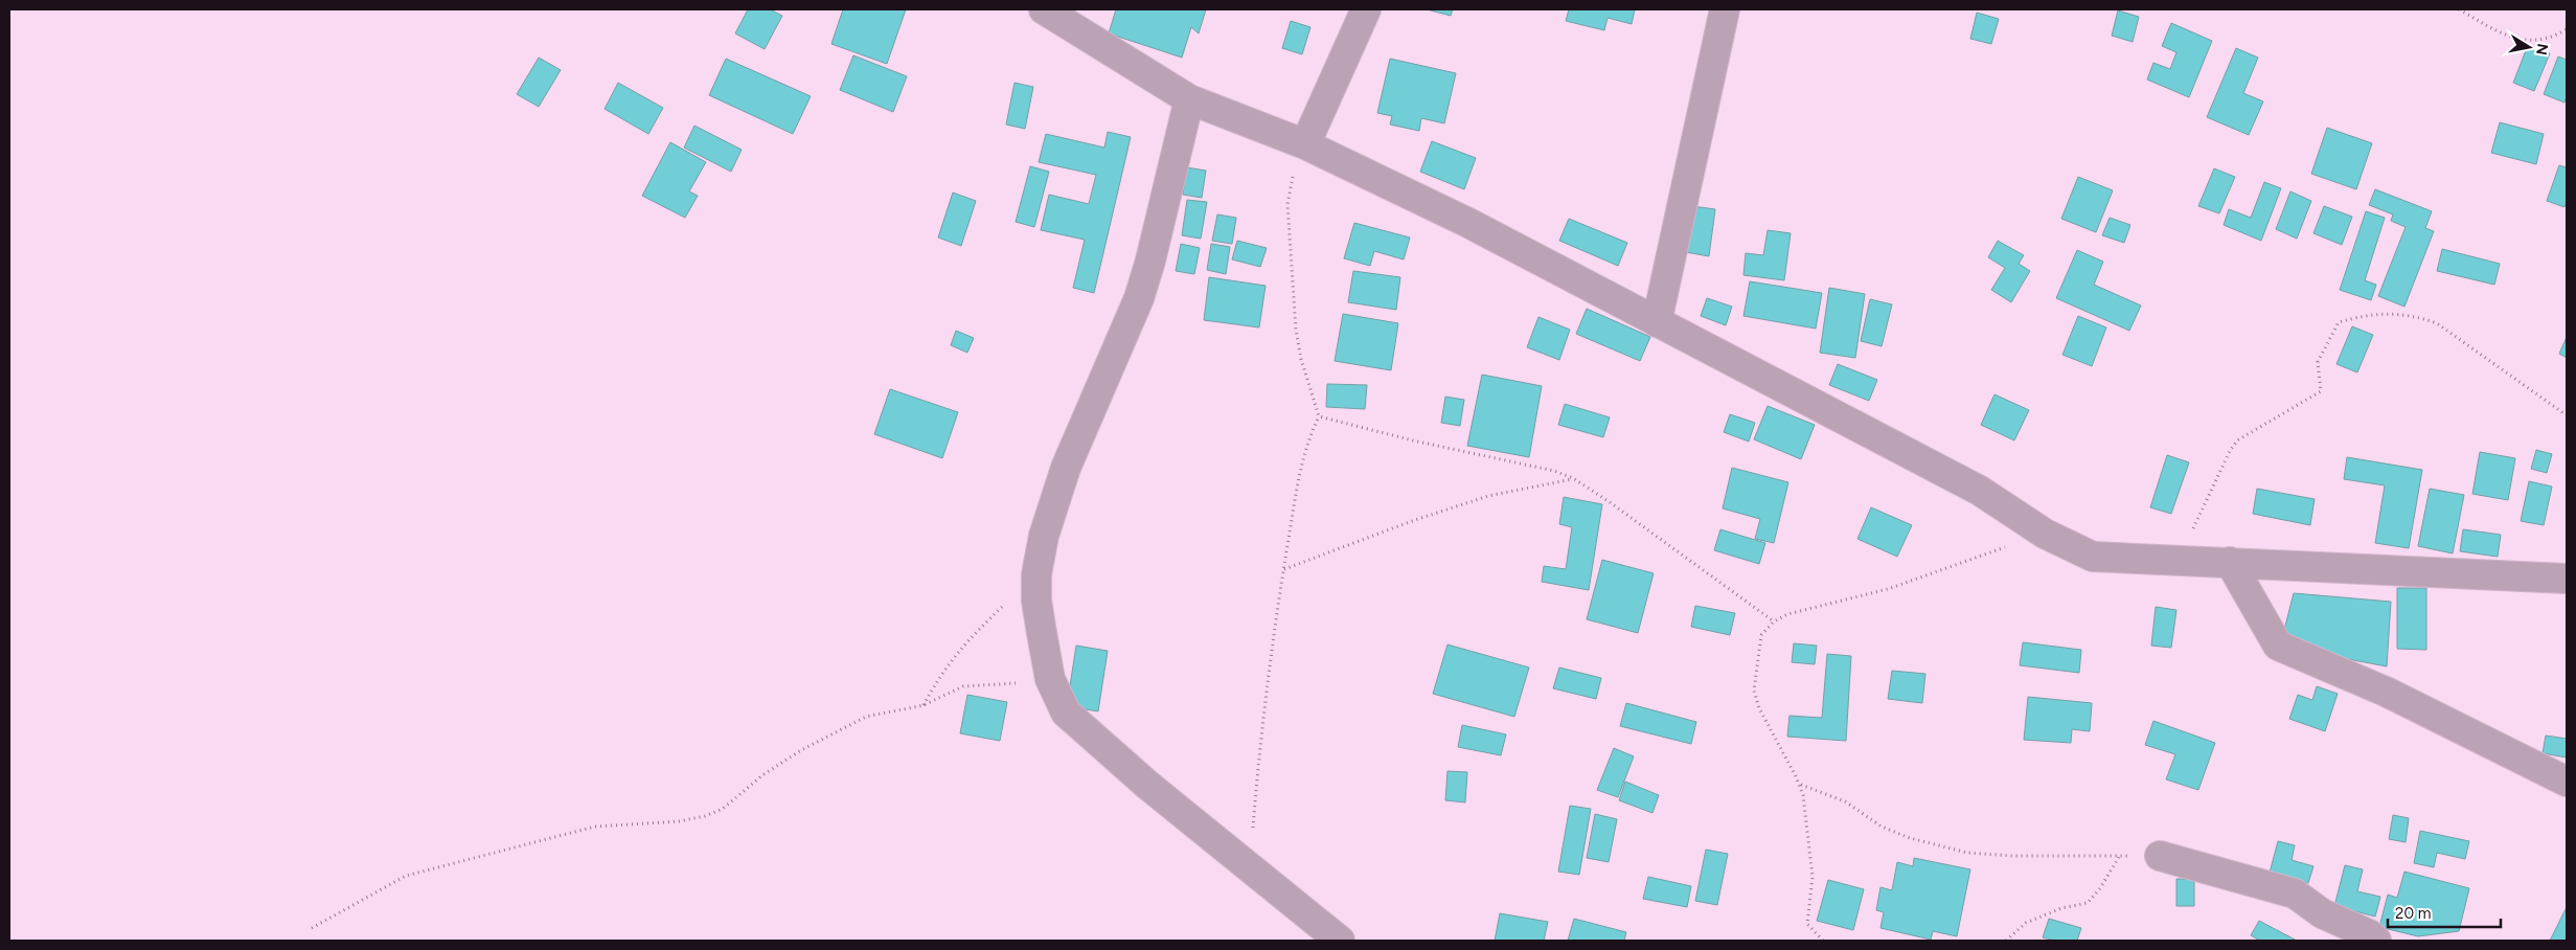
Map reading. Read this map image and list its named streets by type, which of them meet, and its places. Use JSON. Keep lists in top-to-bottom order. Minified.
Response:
{"scale_bar":"20 m","north":"right"}
